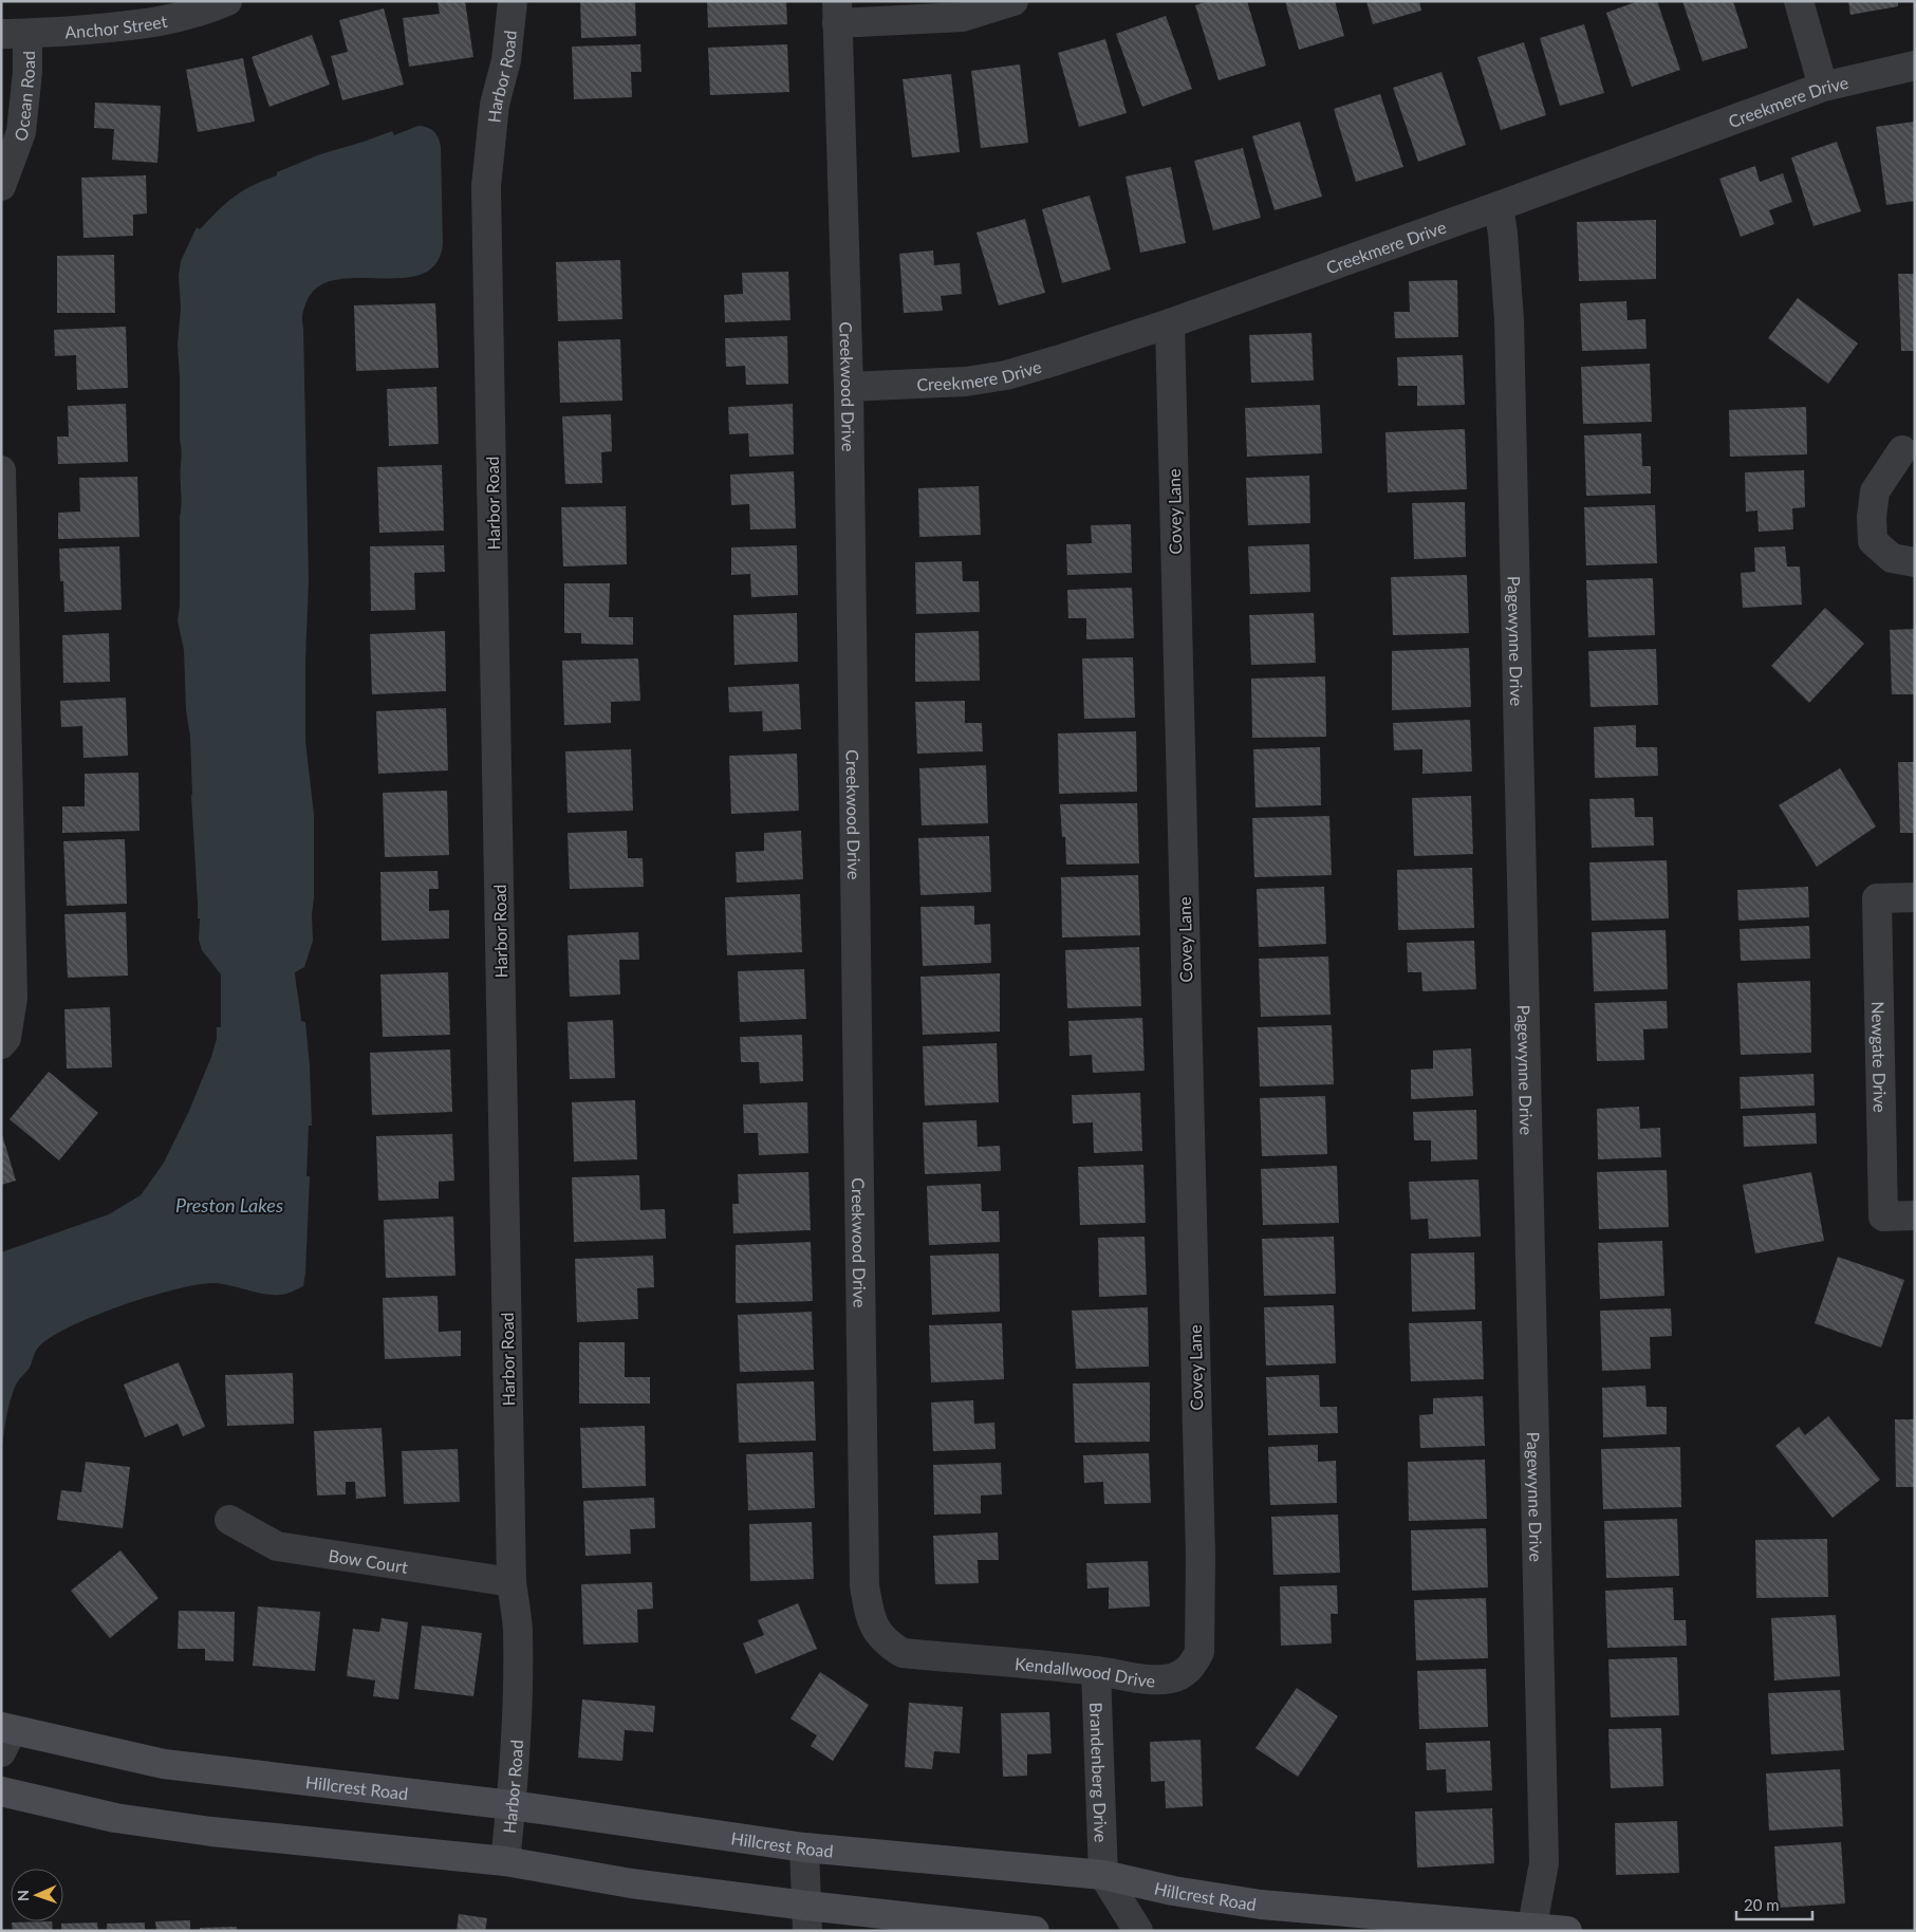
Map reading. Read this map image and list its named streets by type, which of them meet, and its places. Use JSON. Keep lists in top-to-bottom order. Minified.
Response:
{"streets":{"main road":["Hillcrest Road"],"street":["Anchor Street","Harbor Road","Ocean Road","Creekmere Drive","Creekwood Drive","Covey Lane","Pagewynne Drive","Newgate Drive","Bow Court","Kendallwood Drive","Brandenberg Drive"]},"crossings":[["Anchor Street","Ocean Road"],["Harbor Road","Bow Court"],["Harbor Road","Hillcrest Road"],["Creekmere Drive","Creekwood Drive"],["Creekmere Drive","Covey Lane"],["Creekmere Drive","Pagewynne Drive"],["Creekwood Drive","Kendallwood Drive"],["Covey Lane","Kendallwood Drive"],["Pagewynne Drive","Hillcrest Road"],["Kendallwood Drive","Brandenberg Drive"],["Brandenberg Drive","Hillcrest Road"]],"water":["Preston Lakes"],"scale_bar":"20 m","north":"left"}
